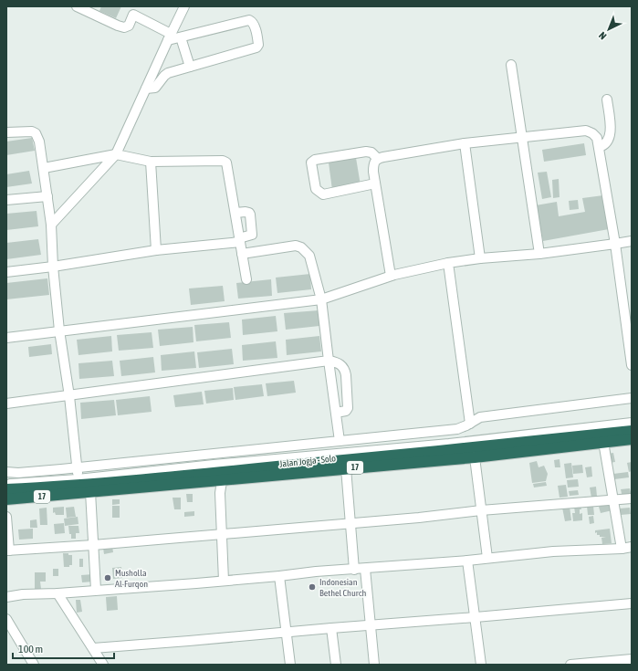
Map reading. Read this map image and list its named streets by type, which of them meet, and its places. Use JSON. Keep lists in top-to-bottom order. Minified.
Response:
{"streets":{"highway":["Jalan Jogja - Solo","17"]},"places":["Musholla Al-Furqon","Indonesian Bethel Church"],"scale_bar":"100 m","north":"bottom left"}
